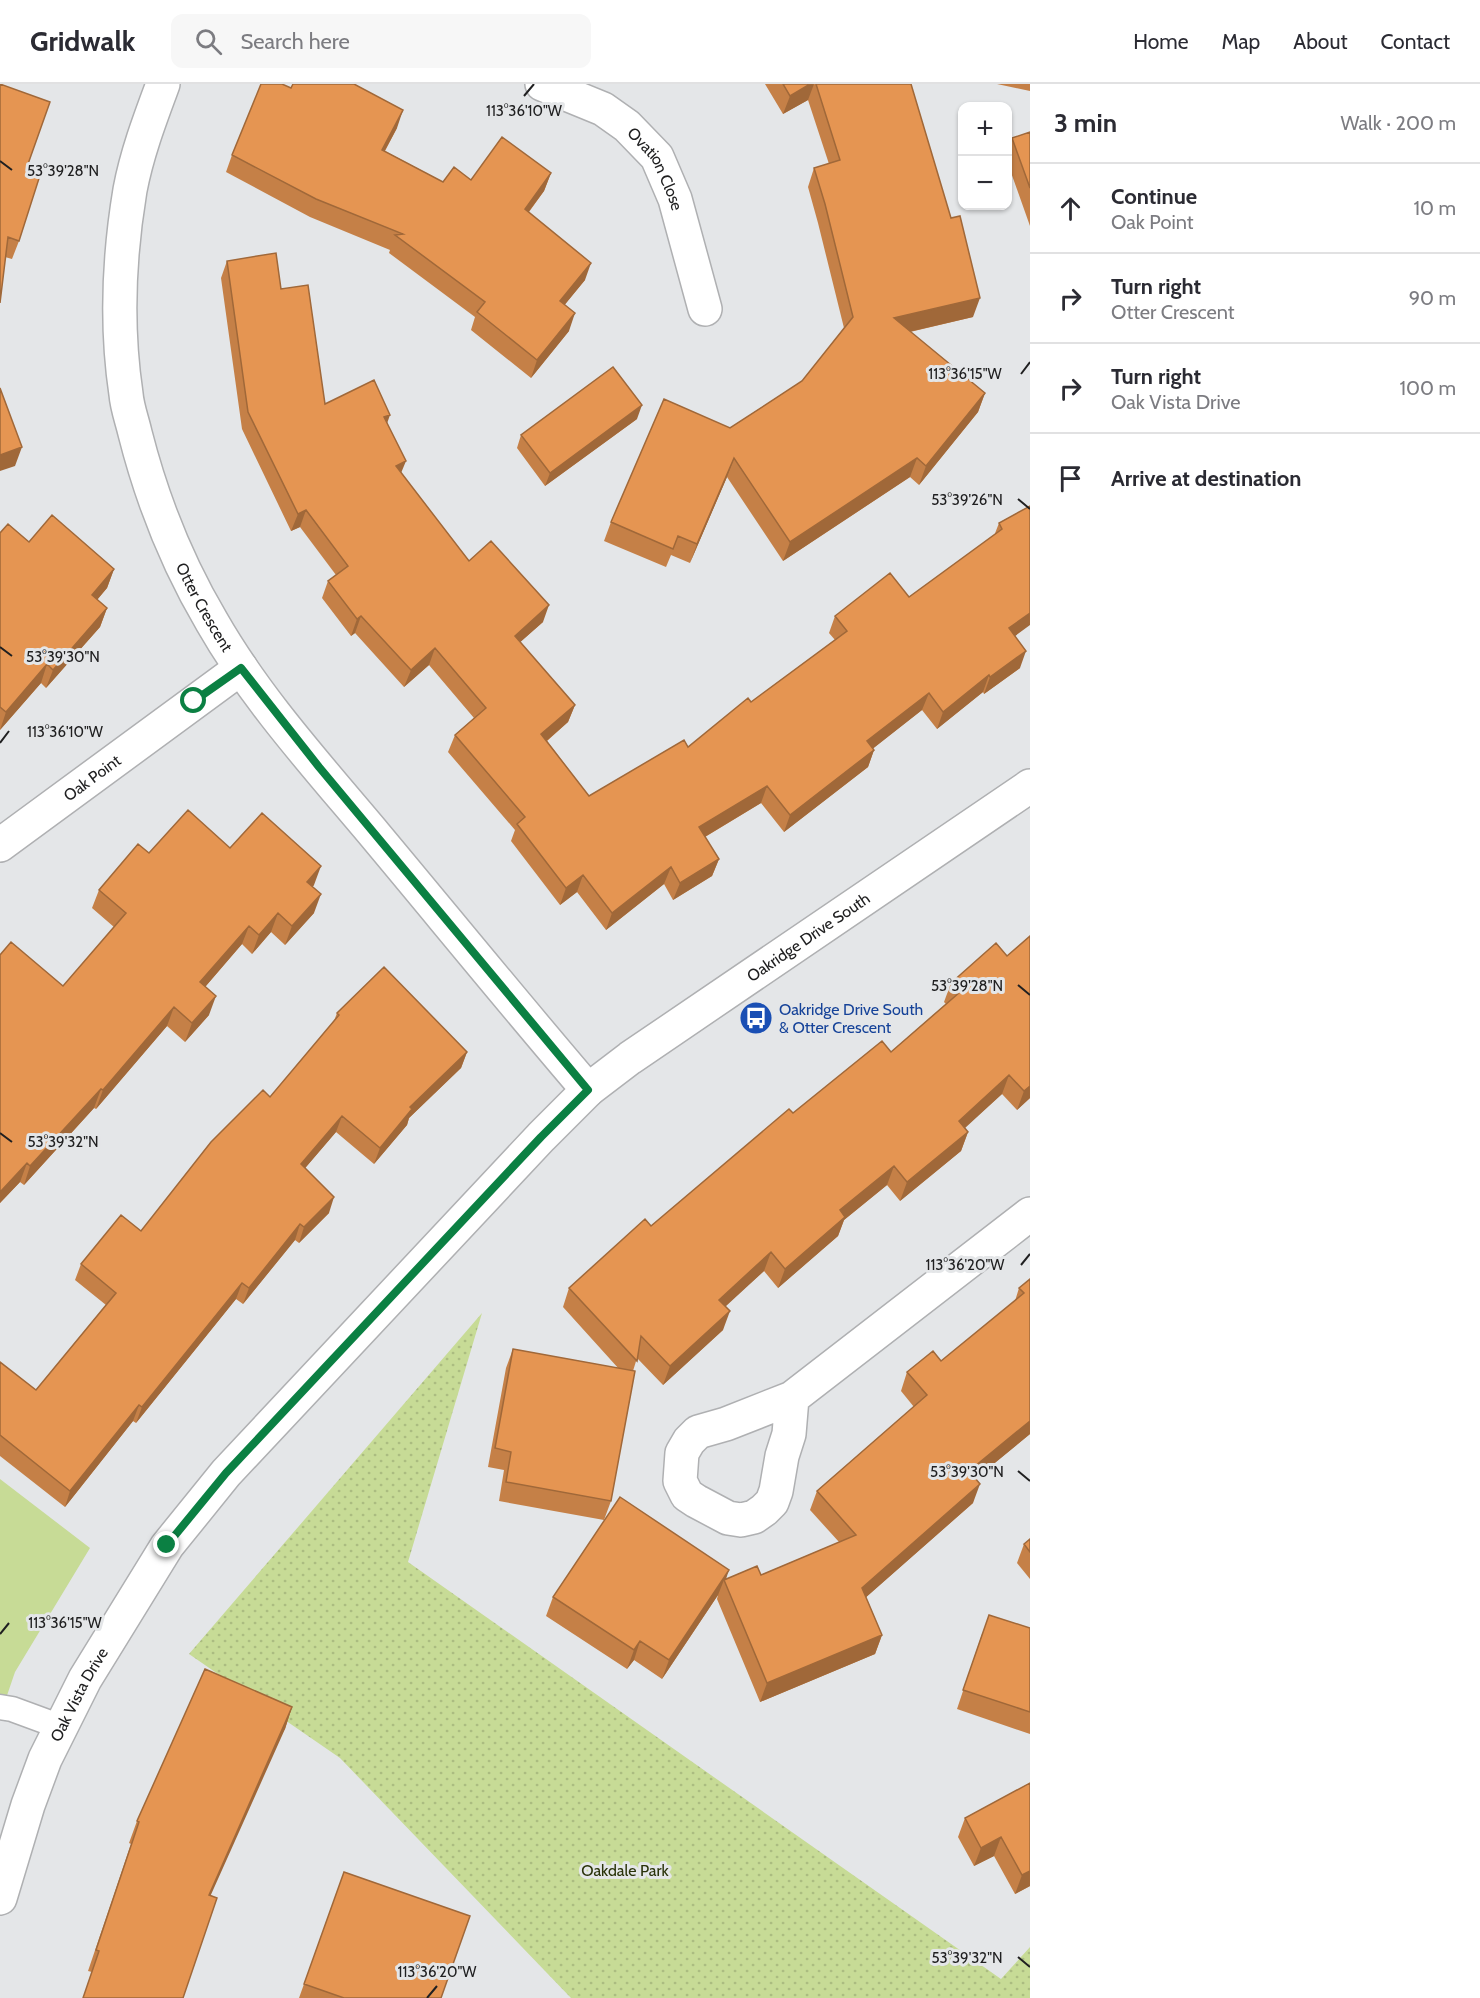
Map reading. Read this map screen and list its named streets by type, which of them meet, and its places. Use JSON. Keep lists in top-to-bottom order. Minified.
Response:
{"streets":{"street":["Ovation Close","Otter Crescent","Oak Point","Oakridge Drive South","Oak Vista Drive"]},"crossings":[["Otter Crescent","Oak Point"],["Otter Crescent","Oakridge Drive South"],["Otter Crescent","Oak Vista Drive"],["Oakridge Drive South","Oak Vista Drive"]],"parks":["Oakdale Park"],"places":{"bus stop":["Oakridge Drive South & Otter Crescent"]},"page":{"header":"Gridwalk","search":"Search here","nav":["Home","Map","About","Contact"],"heading":["3 min","Walk · 200 m"],"map_buttons":["+","−"],"list":[["Continue","Oak Point","10 m"],["Turn right","Otter Crescent","90 m"],["Turn right","Oak Vista Drive","100 m"],"Arrive at destination"]},"coordinates":["113°36'10\"W","53°39'28\"N","113°36'15\"W","53°39'26\"N","53°39'30\"N","53°39'32\"N","113°36'20\"W"]}
